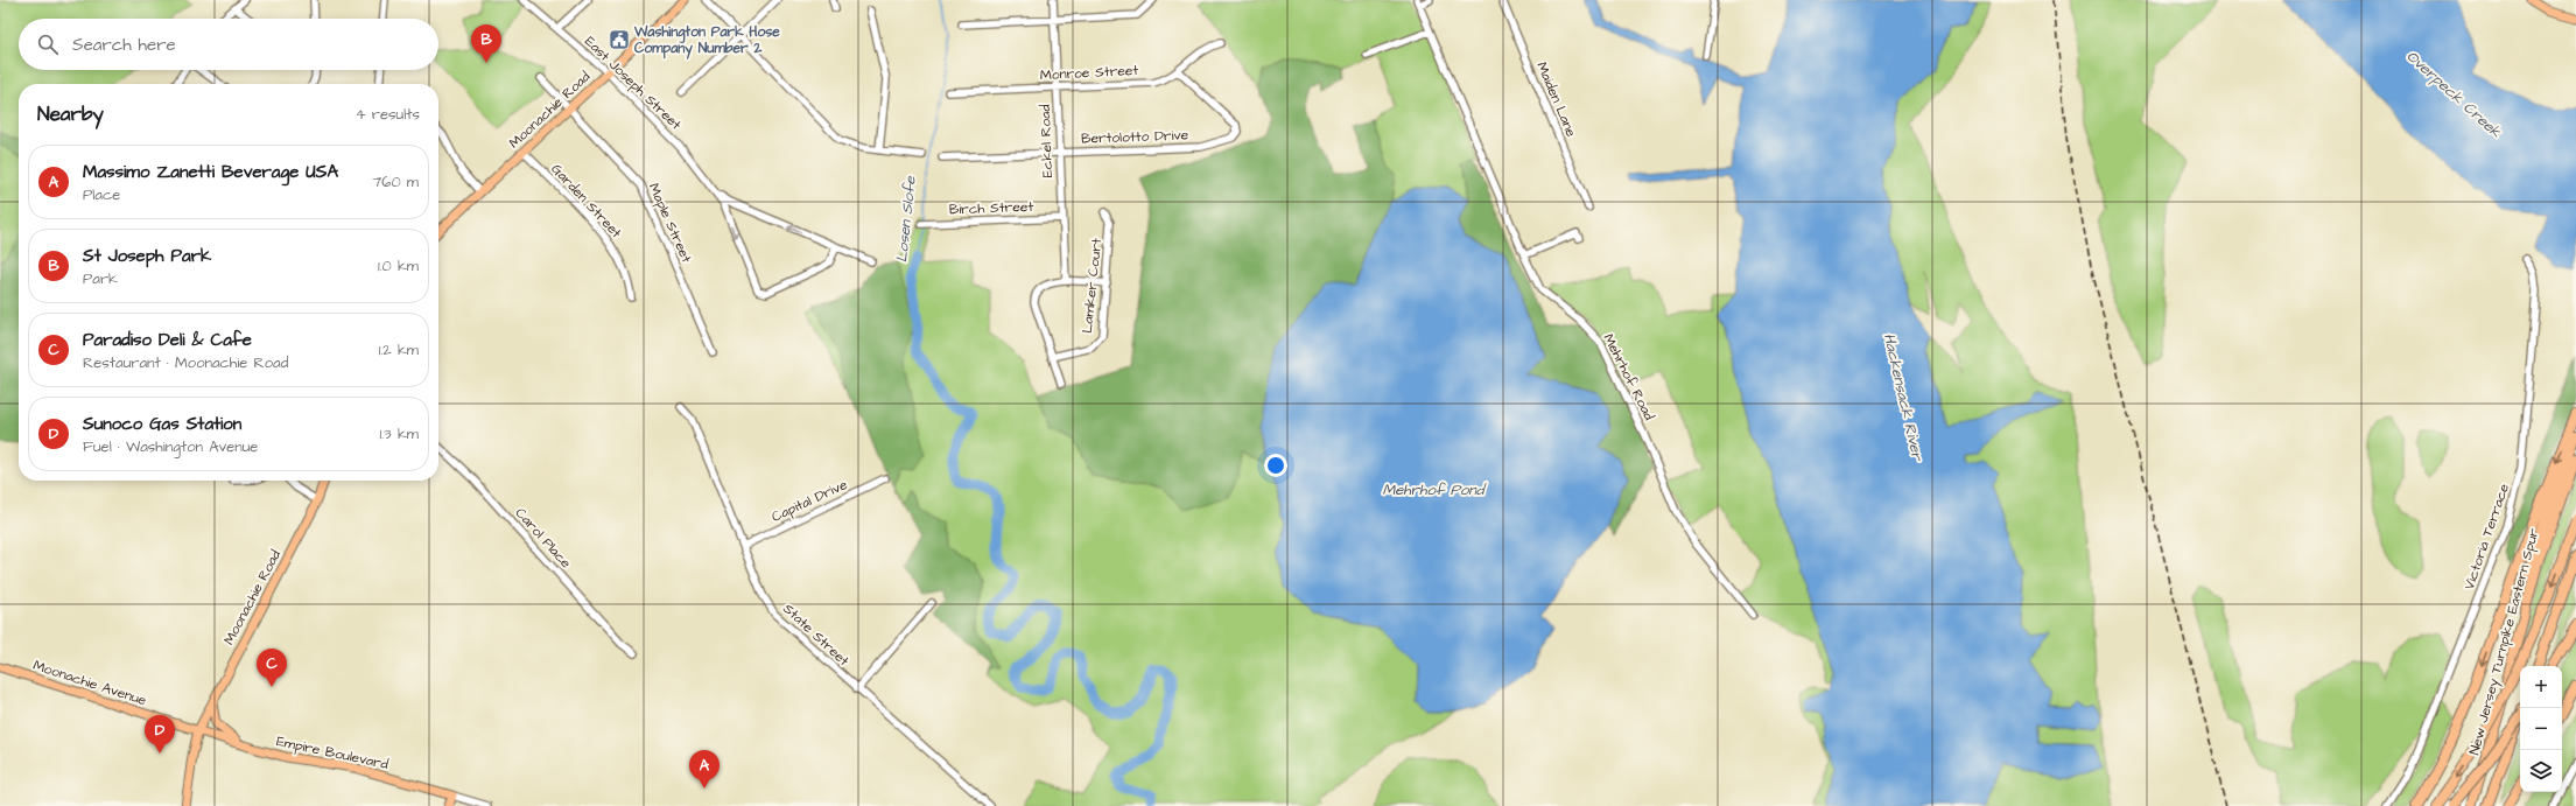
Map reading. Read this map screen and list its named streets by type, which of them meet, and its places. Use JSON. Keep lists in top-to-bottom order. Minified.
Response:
{"streets":{"highway":["New Jersey Turnpike Eastern Spur"],"main road":["Moonachie Road","Moonachie Avenue","Empire Boulevard"],"street":["Monroe Street","East Joseph Street","Maiden Lane","Bertolotto Drive","Eckel Road","Garden Street","Birch Street","Maple Street","Lamker Court","Mehrhof Road","Capital Drive","Victoria Terrace","Carol Place","State Street"]},"crossings":[["Monroe Street","Bertolotto Drive"],["Monroe Street","Eckel Road"],["East Joseph Street","Moonachie Road"],["Moonachie Road","Garden Street"],["Moonachie Road","Maple Street"],["Moonachie Road","Moonachie Avenue"],["Moonachie Road","Empire Boulevard"],["Bertolotto Drive","Eckel Road"],["Eckel Road","Birch Street"],["Capital Drive","State Street"],["Moonachie Avenue","Empire Boulevard"]],"water":["Overpeck Creek","Losen Slofe","Hackensack River","Mehrhof Pond"],"places":{"public building":["Washington Park Hose Company Number 2"]},"page":{"search":"Search here","pins":["B","C","D","A"],"heading":["Nearby","4 results"],"list":[{"mark":"A","name":"Massimo Zanetti Beverage USA","note":"Place","value":"760 m"},{"mark":"B","name":"St Joseph Park","note":"Park","value":"1.0 km"},{"mark":"C","name":"Paradiso Deli & Cafe","note":"Restaurant · Moonachie Road","value":"1.2 km"},{"mark":"D","name":"Sunoco Gas Station","note":"Fuel · Washington Avenue","value":"1.3 km"}],"map_buttons":["+","−"]}}
